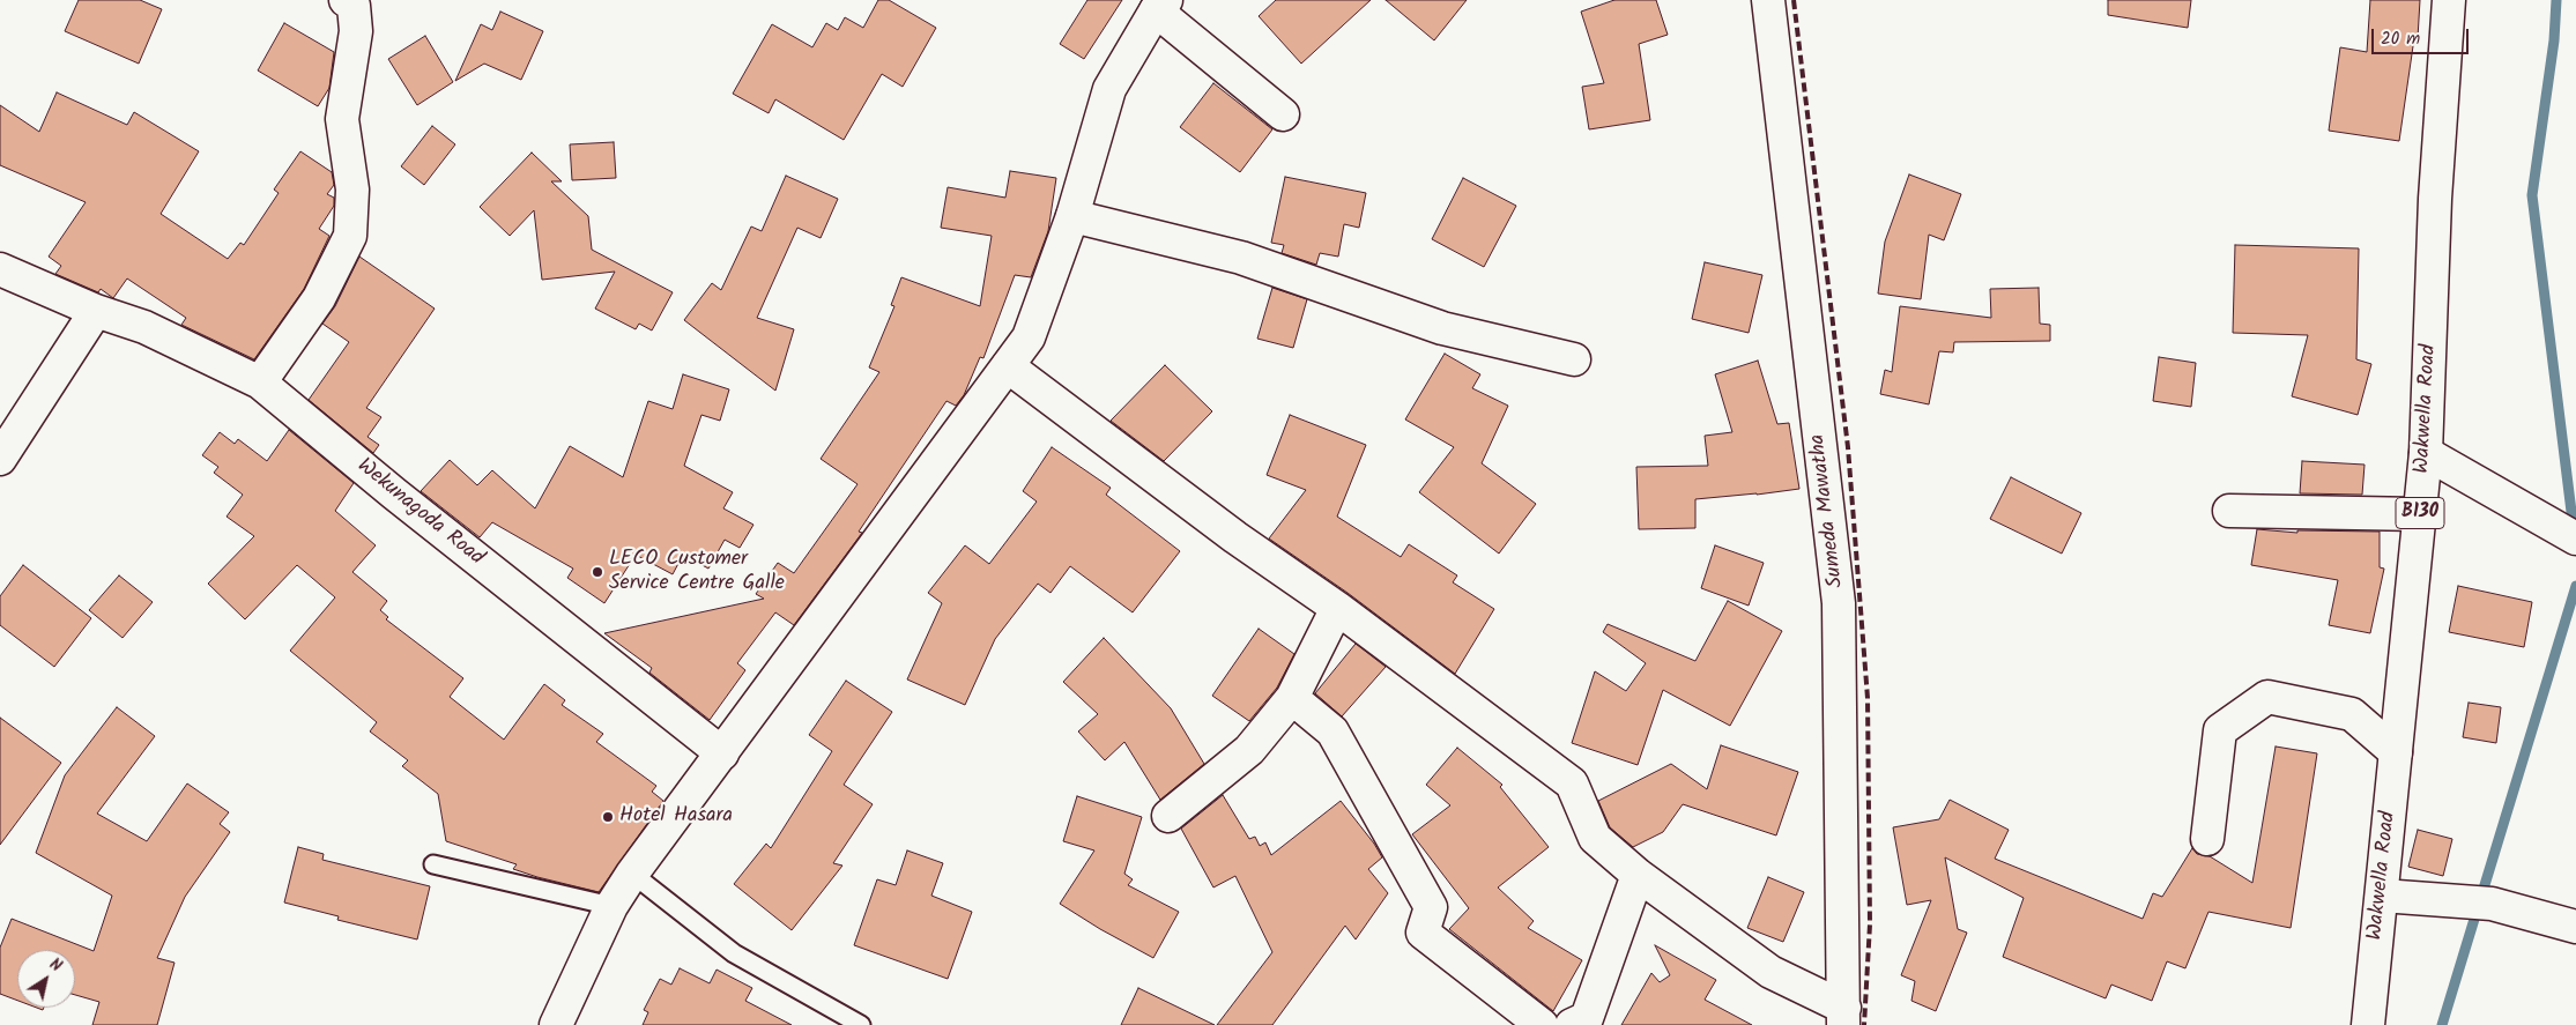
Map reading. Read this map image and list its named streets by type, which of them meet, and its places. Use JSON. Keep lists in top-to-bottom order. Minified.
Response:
{"streets":{"street":["Wakwella Road","Sumeda Mawatha","Wekunagoda Road","B130"]},"places":["LECO Customer Service Centre Galle","Hotel Hasara"],"scale_bar":"20 m","north":"top right"}
